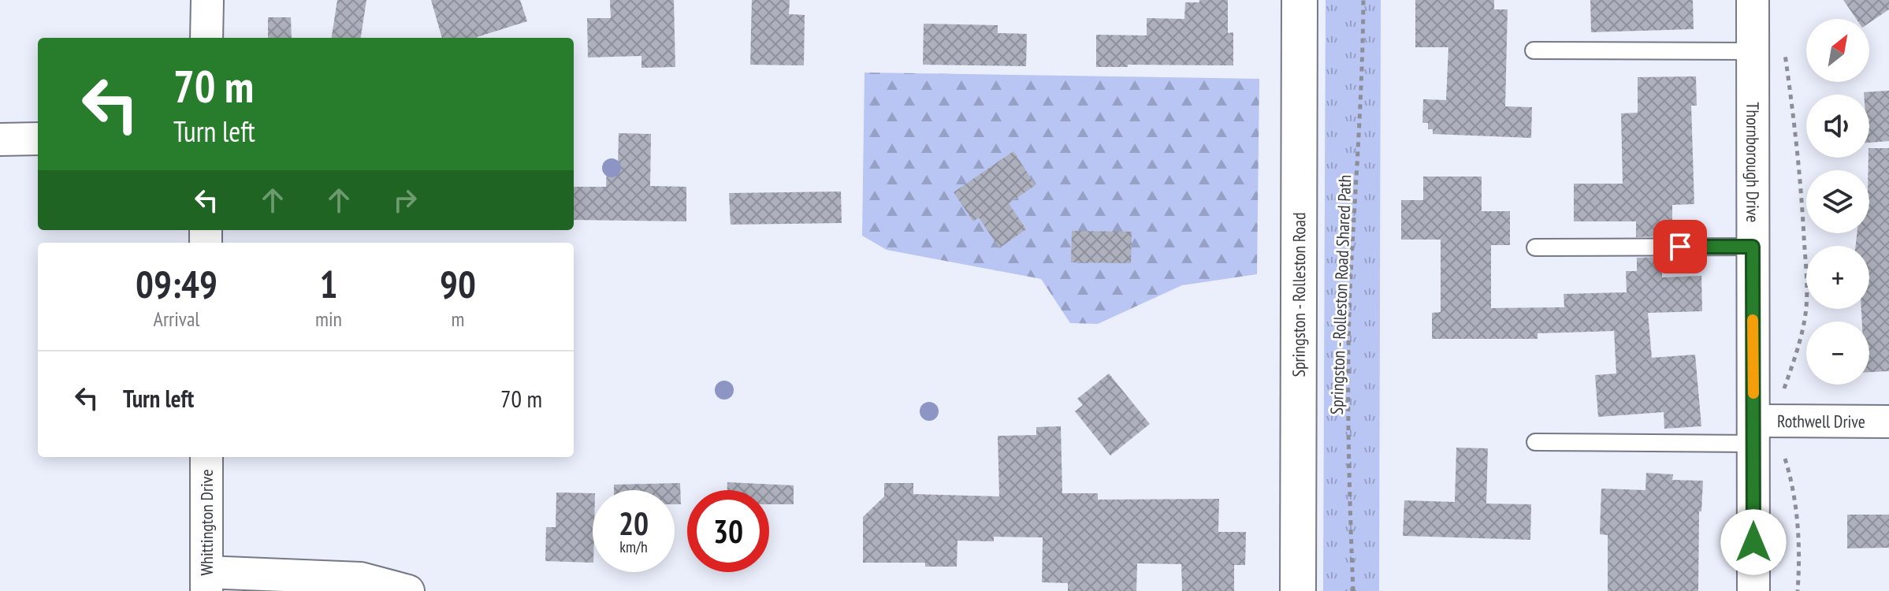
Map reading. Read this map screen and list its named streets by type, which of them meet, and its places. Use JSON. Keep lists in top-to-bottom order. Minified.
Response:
{"streets":{"main road":["Springston - Rolleston Road"],"street":["Thornborough Drive","Rothwell Drive","Whittington Drive"],"path":["Springston - Rolleston Road Shared Path"]},"crossings":[["Thornborough Drive","Rothwell Drive"]],"north":"top right","page":{"map_buttons":["+","−"],"turn":["70 m","Turn left"],"eta":["09:49","Arrival","1","min","90","m"],"list":[{"name":"Turn left","value":"70 m"}],"speed":"20 km/h","limit":"30"}}
